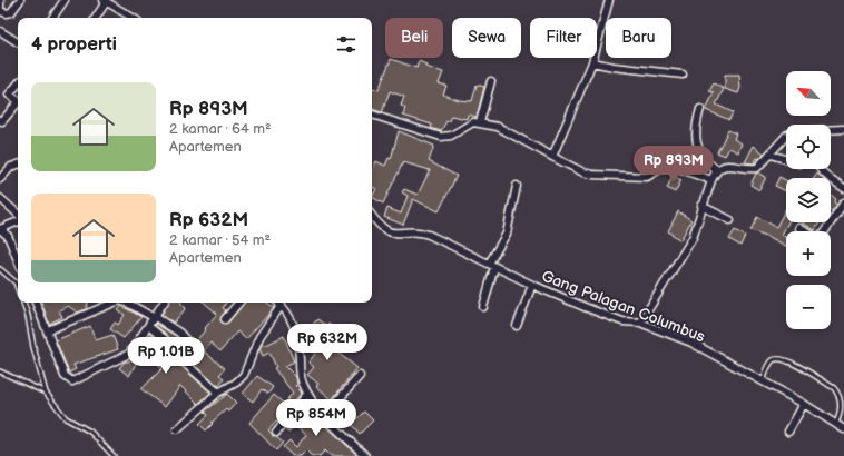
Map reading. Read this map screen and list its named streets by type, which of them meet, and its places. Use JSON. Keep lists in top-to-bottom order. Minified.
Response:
{"streets":{"street":["Gang Palagan Columbus"]},"north":"top left","page":{"chip":["Beli","Sewa","Filter","Baru"],"heading":"4 properti","map_buttons":["+","−"],"list":[{"name":"Rp 893M","note":"2 kamar · 64 m² · Apartemen"},{"name":"Rp 632M","note":"2 kamar · 54 m² · Apartemen"}],"price":["Rp 893M","Rp 632M","Rp 1.01B","Rp 854M"]}}
